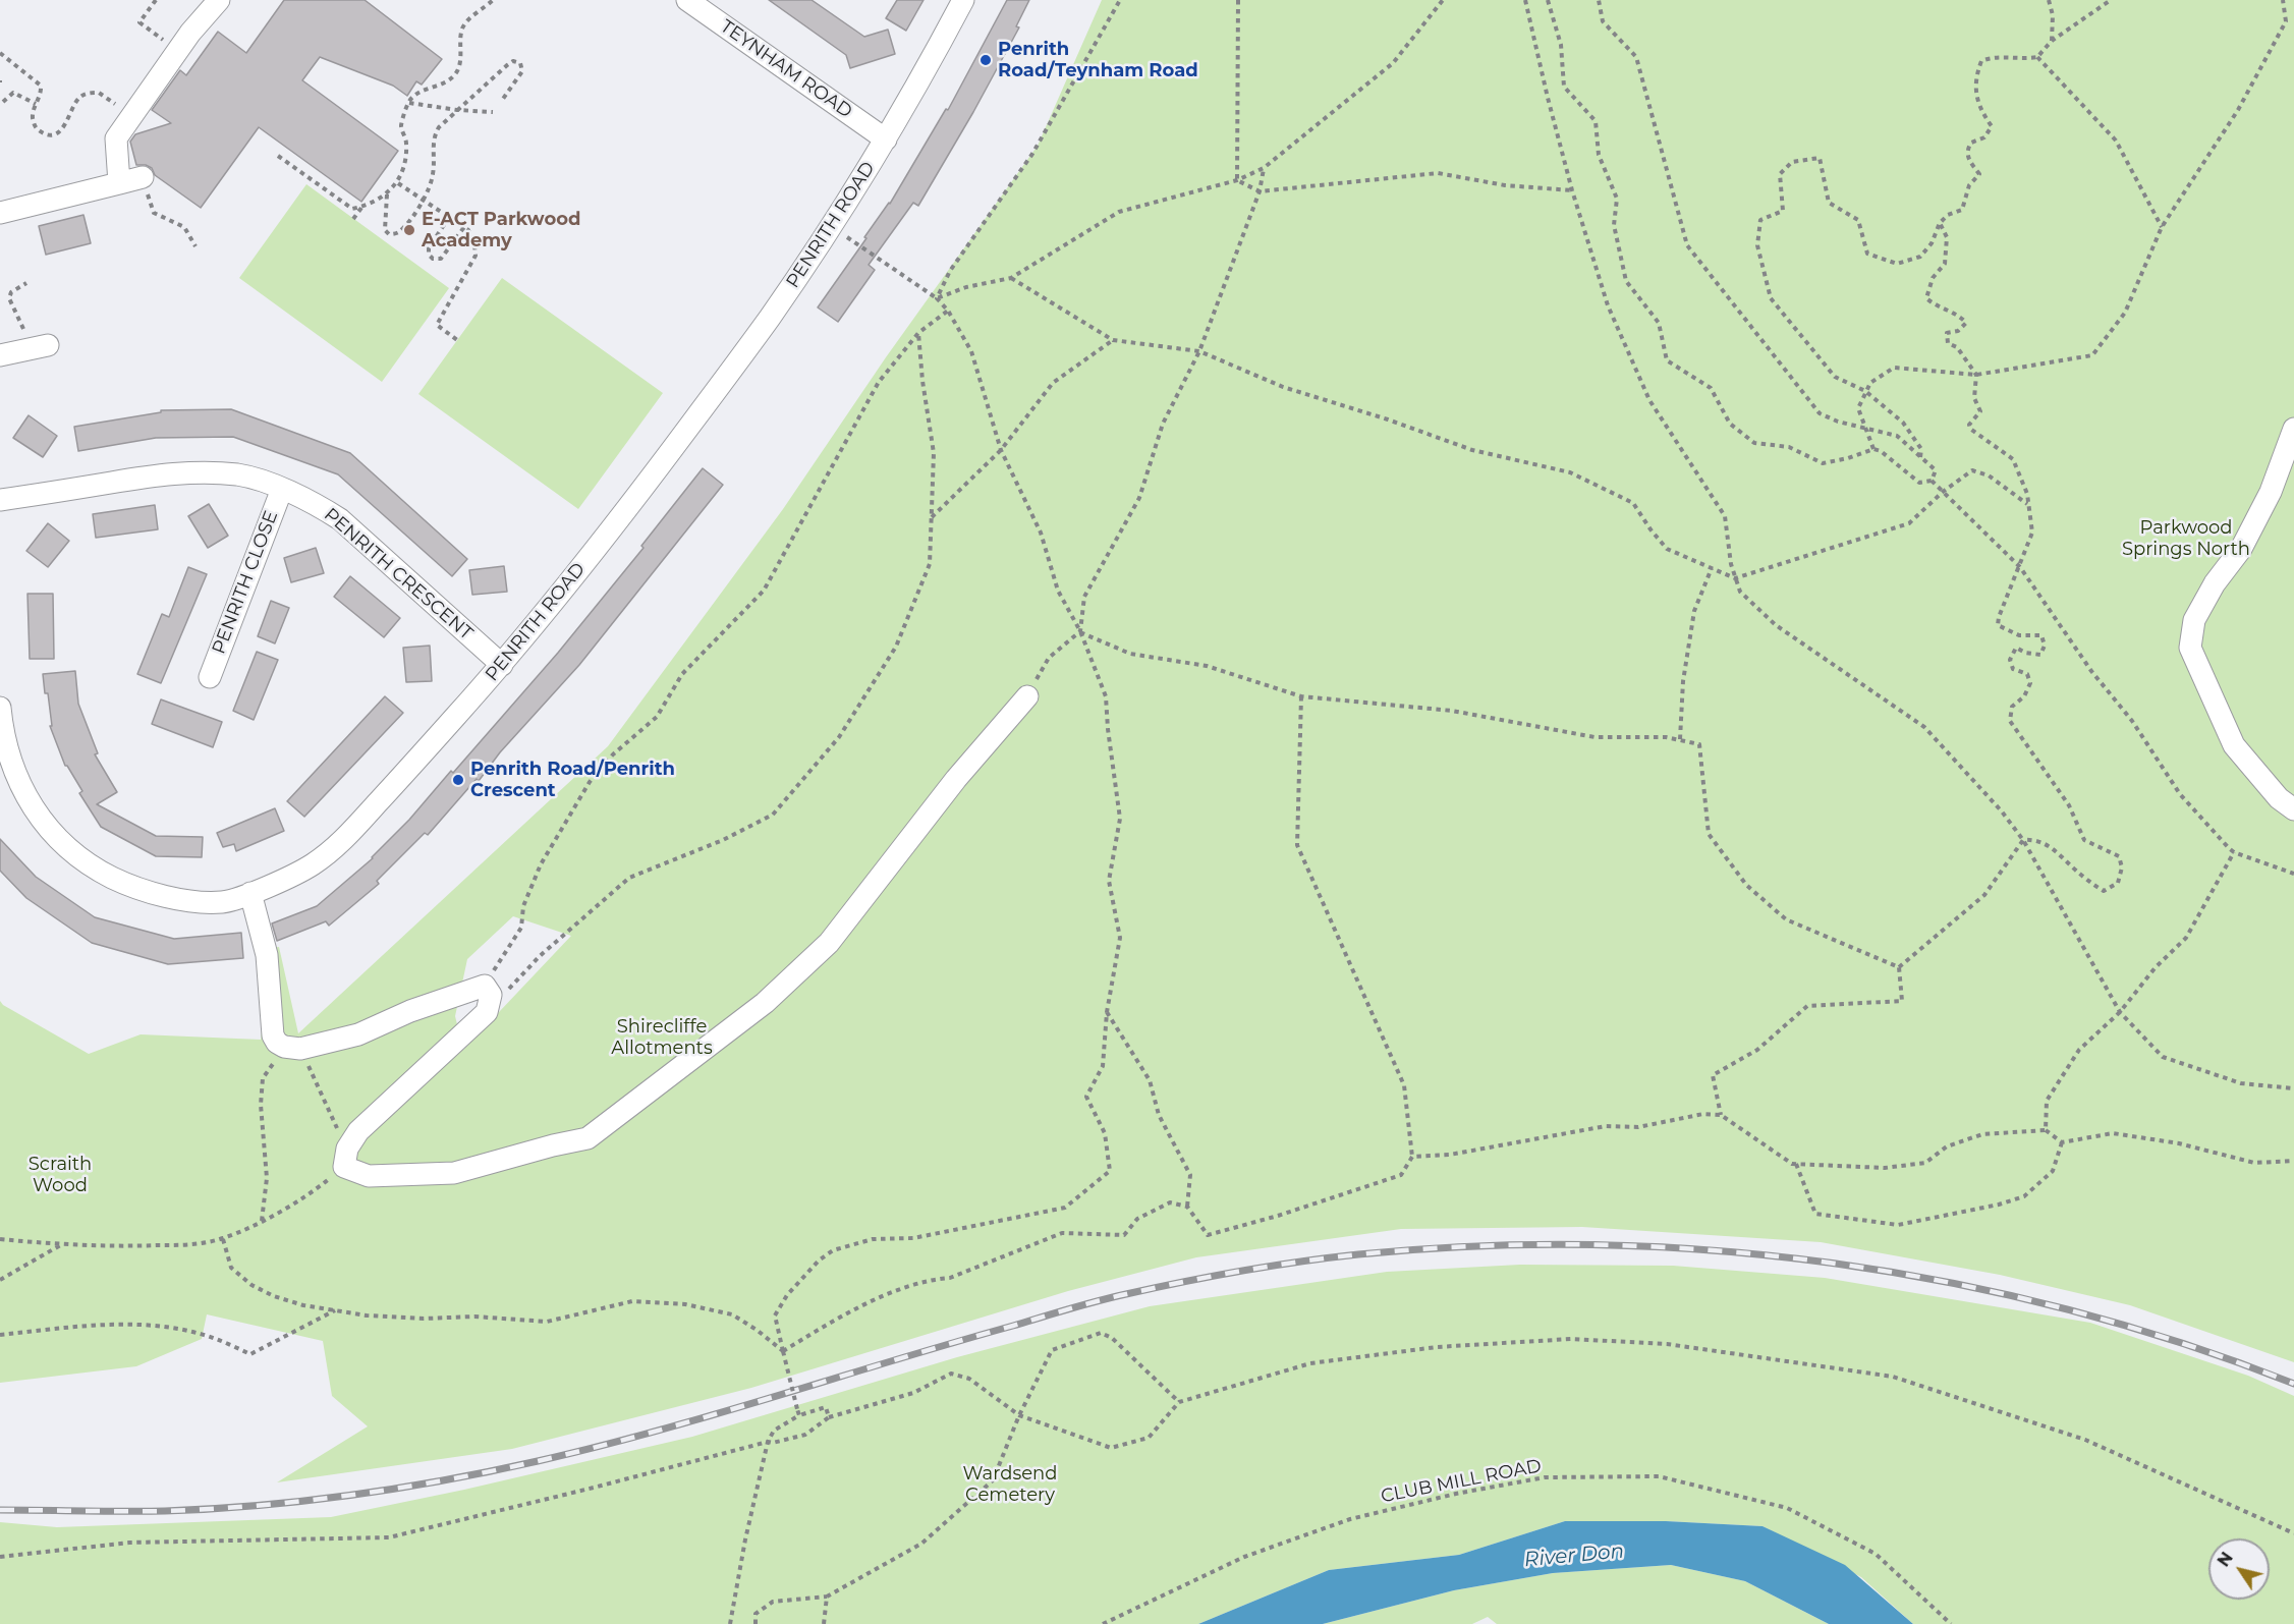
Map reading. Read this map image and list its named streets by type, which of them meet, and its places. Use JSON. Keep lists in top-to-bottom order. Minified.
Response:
{"streets":{"street":["TEYNHAM ROAD","PENRITH ROAD","PENRITH CRESCENT","PENRITH CLOSE"],"path":["CLUB MILL ROAD"]},"crossings":[["TEYNHAM ROAD","PENRITH ROAD"],["PENRITH ROAD","PENRITH CRESCENT"],["PENRITH CRESCENT","PENRITH CLOSE"]],"water":["River Don"],"parks":["Parkwood Springs North","Shirecliffe Allotments","Scraith Wood","Wardsend Cemetery"],"places":["Penrith Road/Teynham Road","E-ACT Parkwood Academy","Penrith Road/Penrith Crescent"],"north":"top left"}
